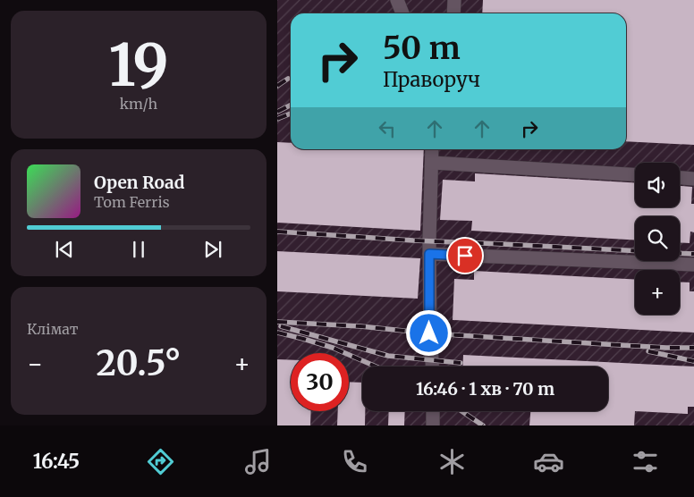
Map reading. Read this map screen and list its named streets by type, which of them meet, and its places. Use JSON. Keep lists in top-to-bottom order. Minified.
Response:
{"page":{"tile":[["19","km/h"],"Клімат"],"turn":["50 m","Праворуч"],"map_buttons":"+","song":["Open Road","Tom Ferris"],"heat":["−","20.5°","+"],"limit":"30","trip":"16:46 · 1 хв · 70 m","tabs":"16:45"}}
